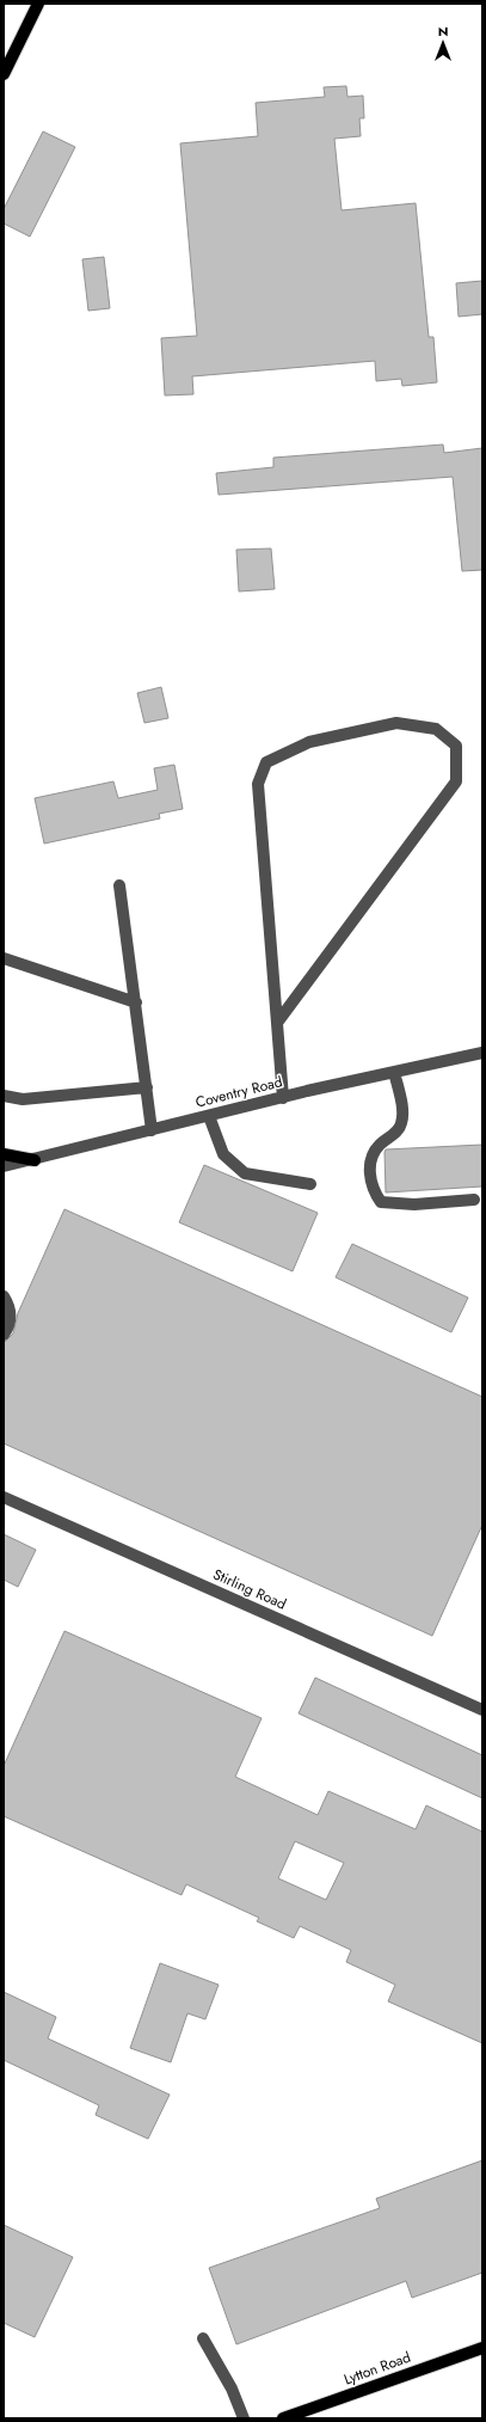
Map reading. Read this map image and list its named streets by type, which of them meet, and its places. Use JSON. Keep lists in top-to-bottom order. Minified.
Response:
{"streets":{"main road":["Lytton Road"],"street":["Coventry Road","Stirling Road"]},"north":"top"}
